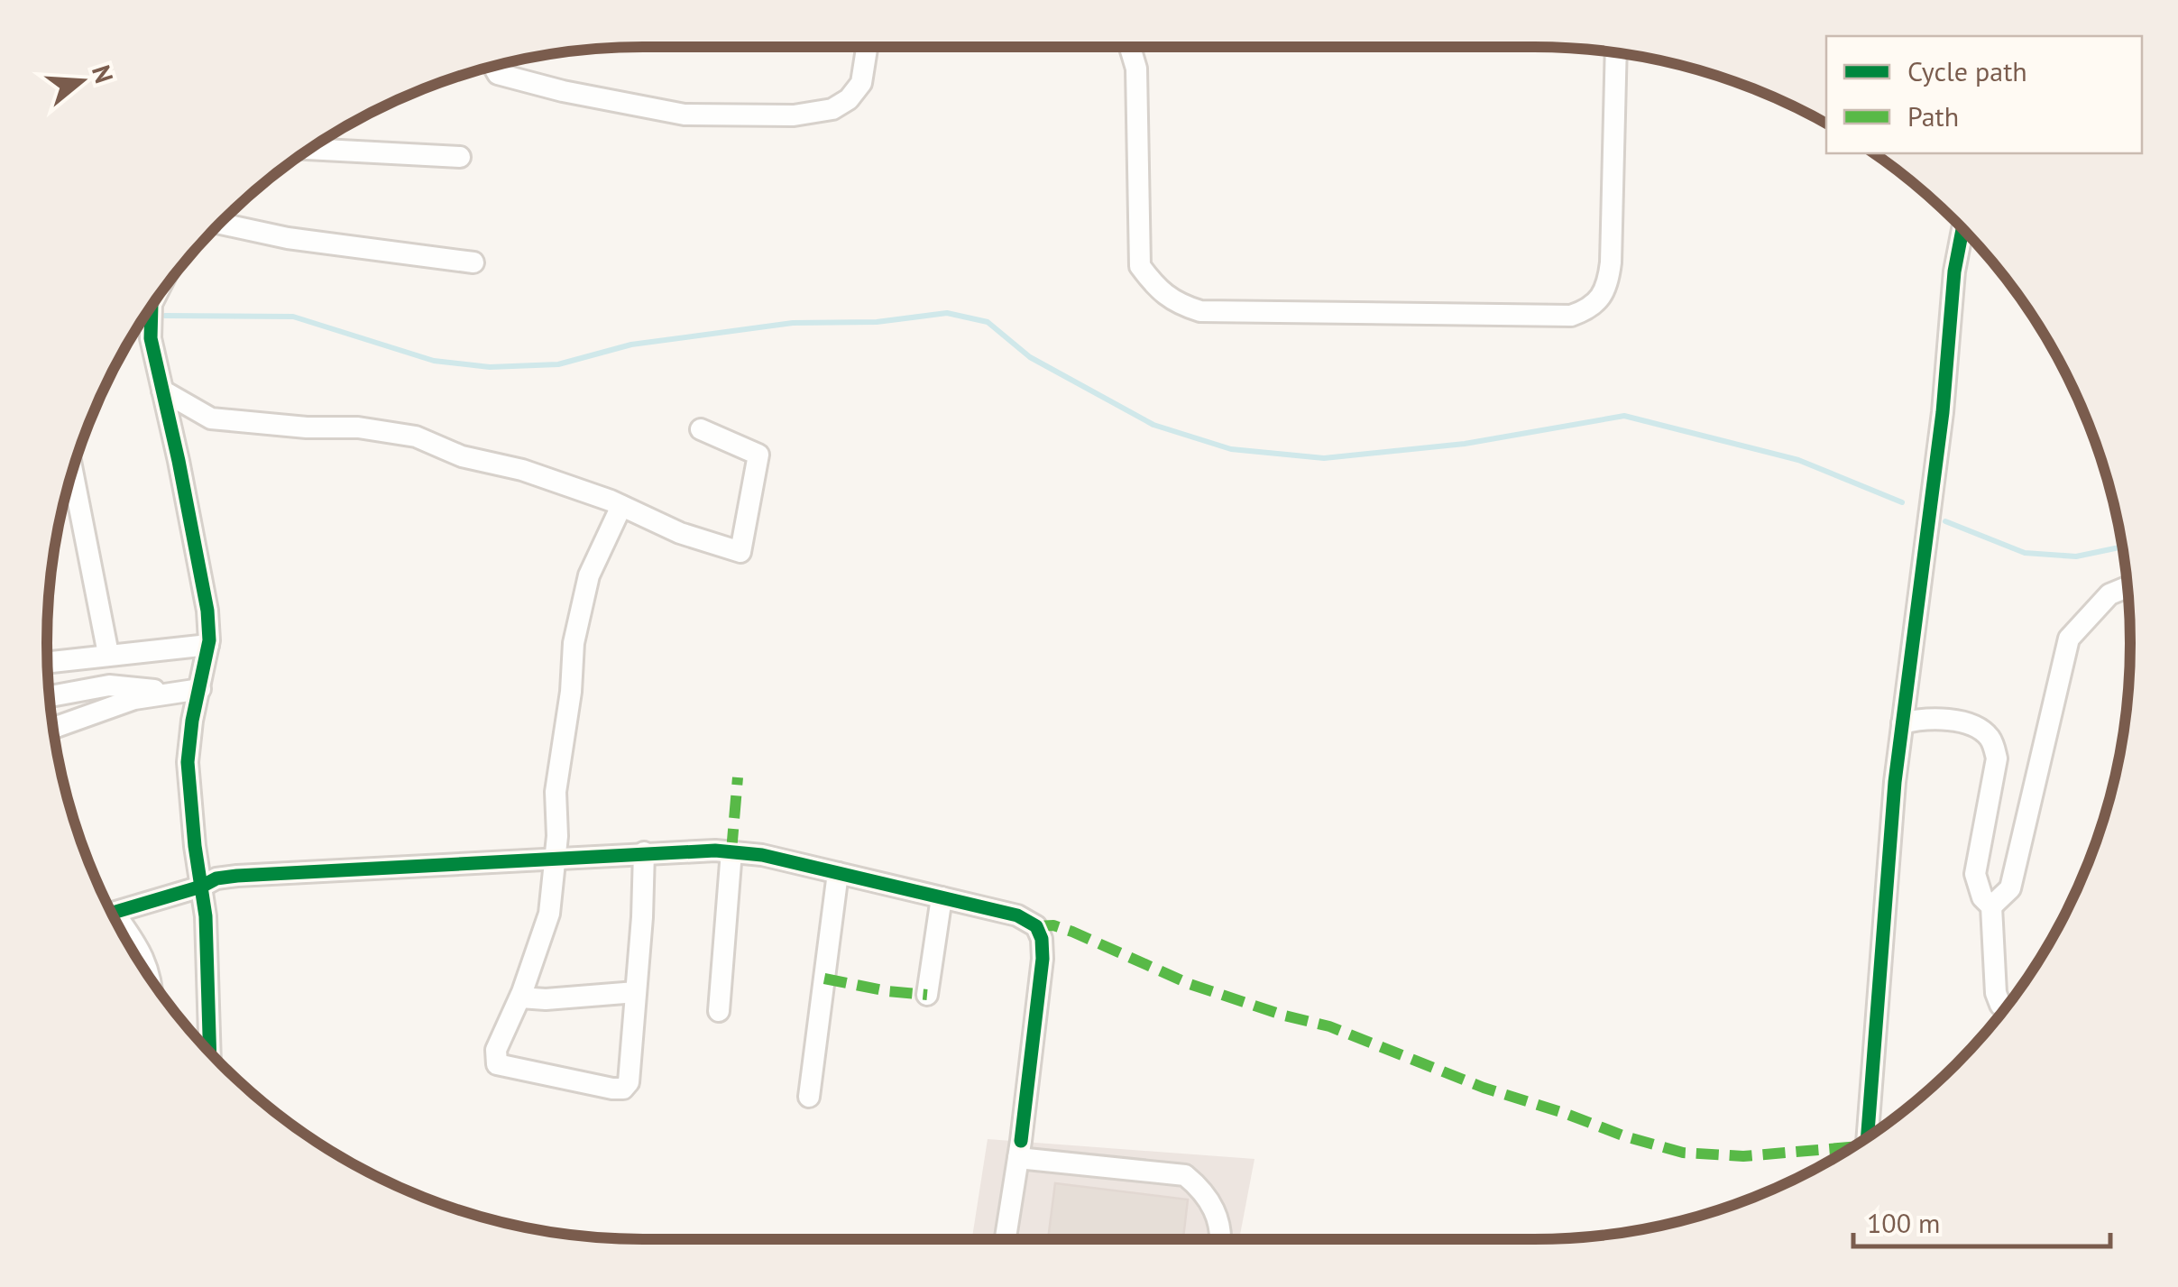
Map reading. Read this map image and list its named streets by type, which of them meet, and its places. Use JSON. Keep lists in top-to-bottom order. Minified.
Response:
{"legend":["Cycle path","Path"],"scale_bar":"100 m","north":"right"}
